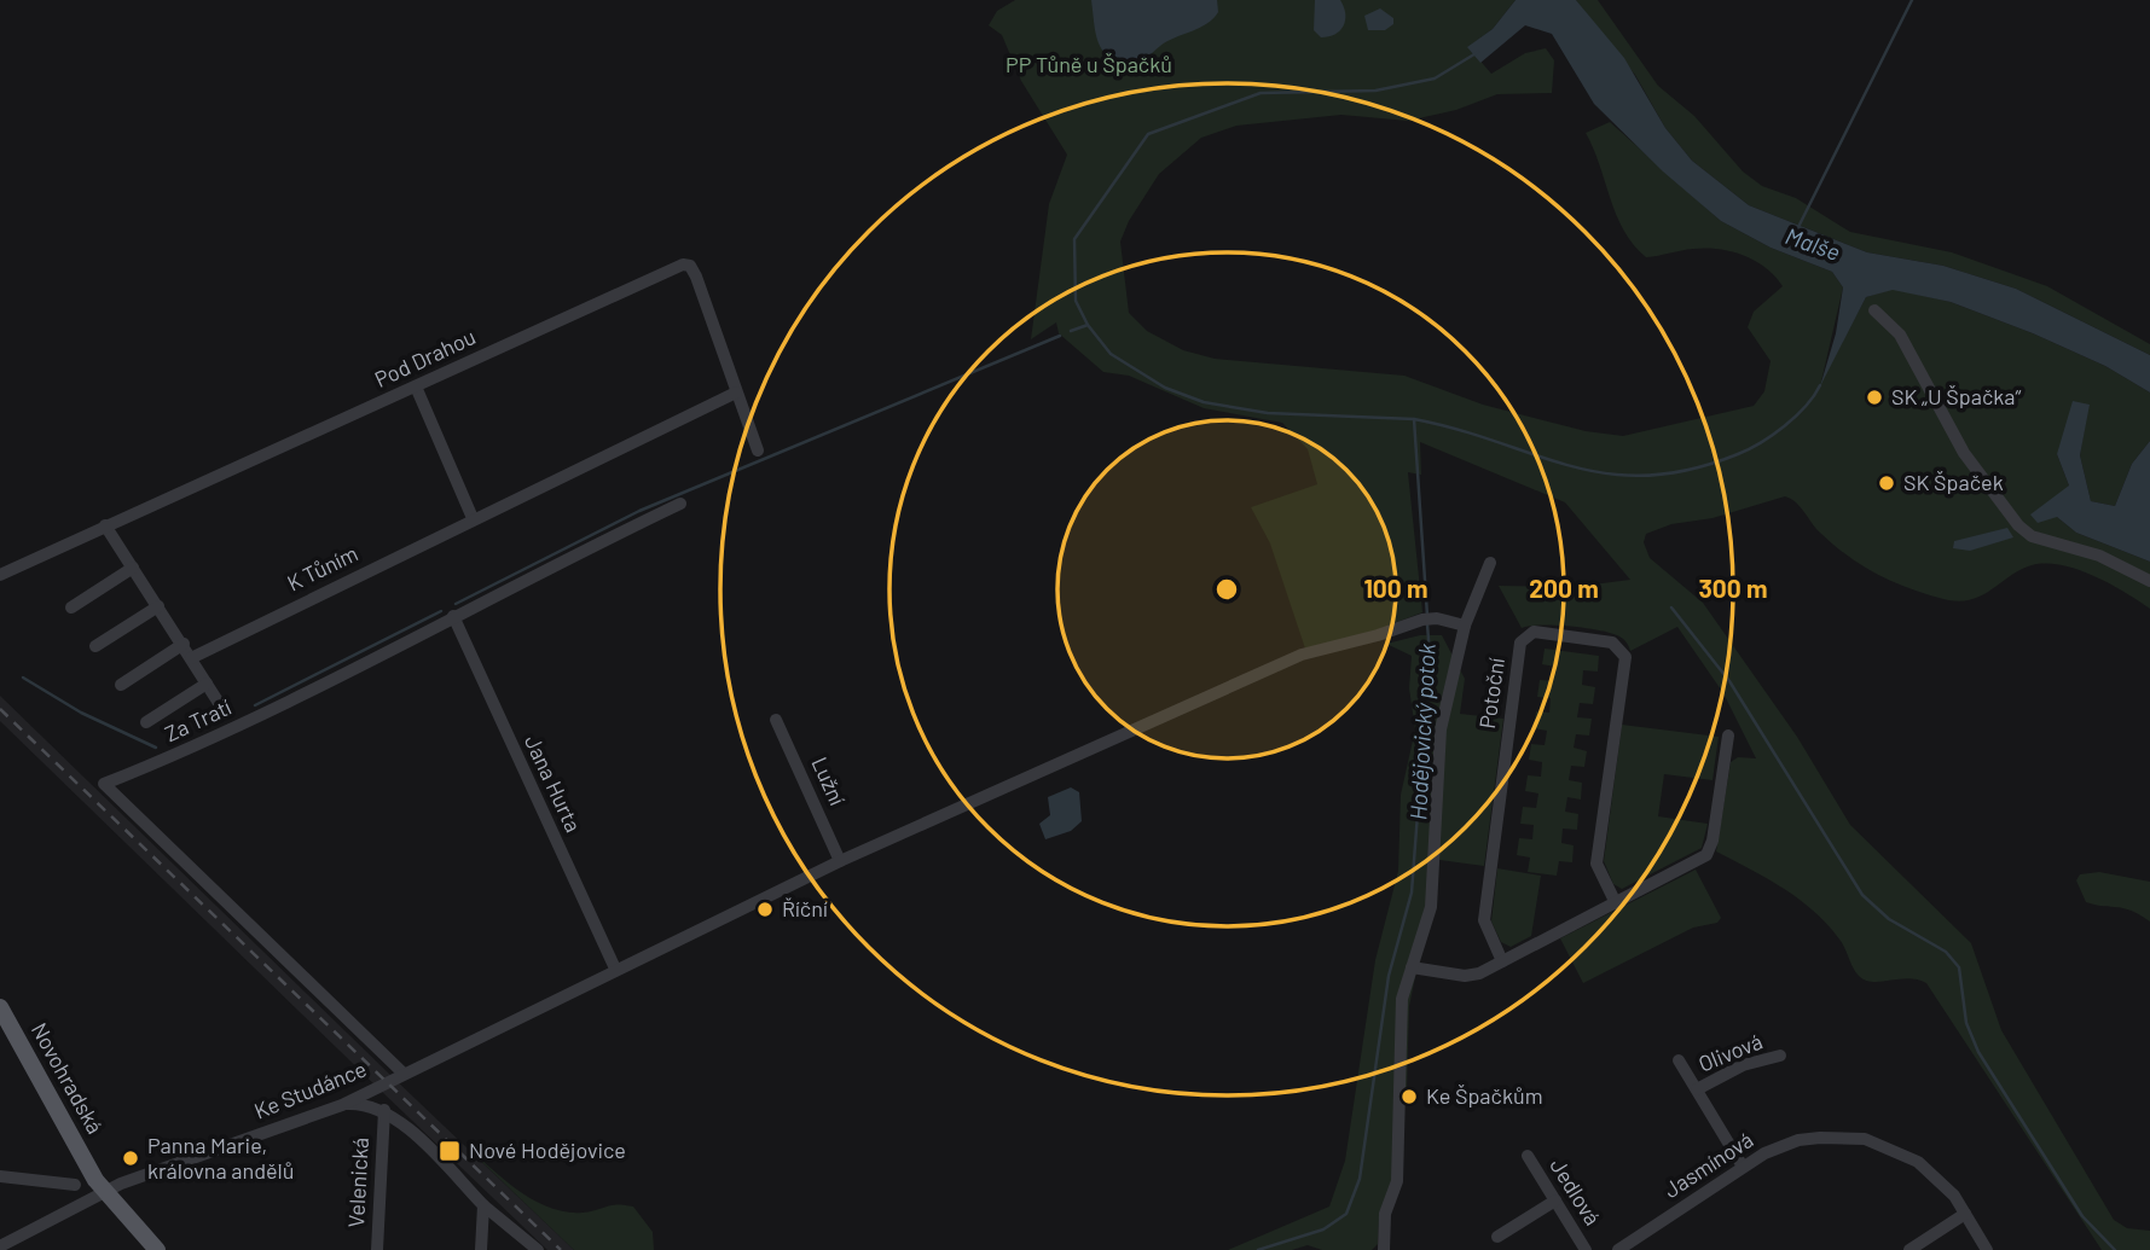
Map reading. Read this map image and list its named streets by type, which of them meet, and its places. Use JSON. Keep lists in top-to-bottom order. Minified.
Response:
{"streets":{"main road":["Novohradská"],"street":["Pod Drahou","K Tůním","Potoční","Za Tratí","Lužní","Jana Hurta","Olivová","Ke Studánce","Jasmínová","Velenická","Jedlová"]},"crossings":[["Pod Drahou","K Tůním"],["Za Tratí","Jana Hurta"],["Za Tratí","Ke Studánce"],["Novohradská","Ke Studánce"],["Ke Studánce","Velenická"]],"water":["Malše","Hodějovický potok"],"parks":["PP Tůně u Špačků"],"places":{"other":["SK „U Špačka“","SK Špaček","Říční","Ke Špačkům","Panna Marie, královna andělů"],"transit":["Nové Hodějovice"]},"rings":["100 m","200 m","300 m"]}
